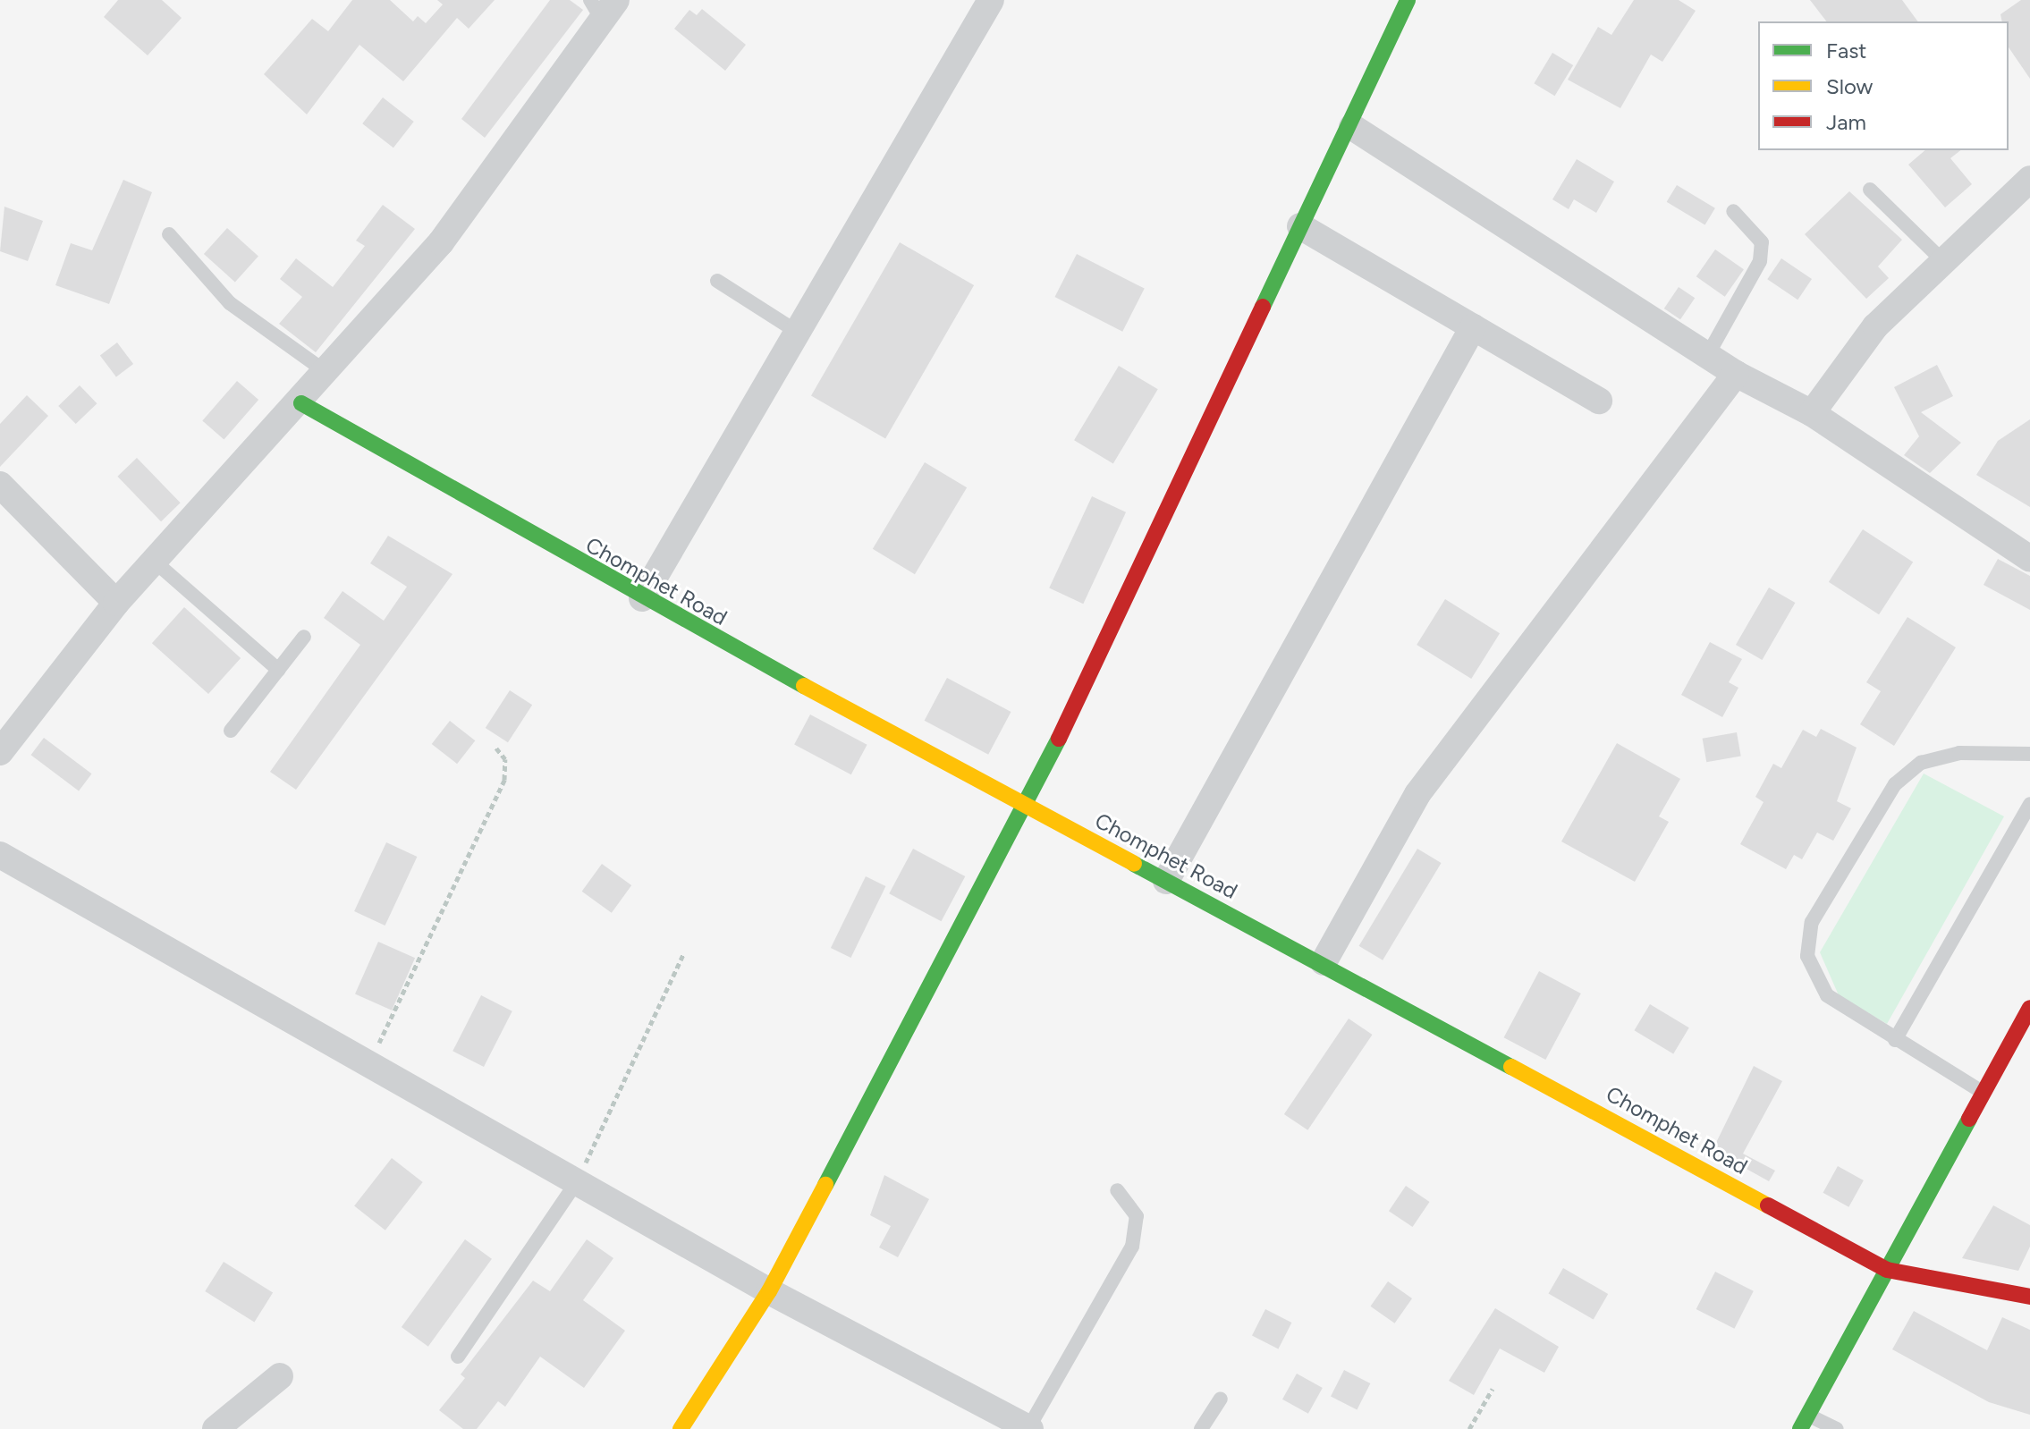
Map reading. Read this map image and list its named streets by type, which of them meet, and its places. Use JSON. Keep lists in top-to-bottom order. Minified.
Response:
{"streets":{"street":["Chomphet Road"]},"legend":["Fast","Slow","Jam"]}
